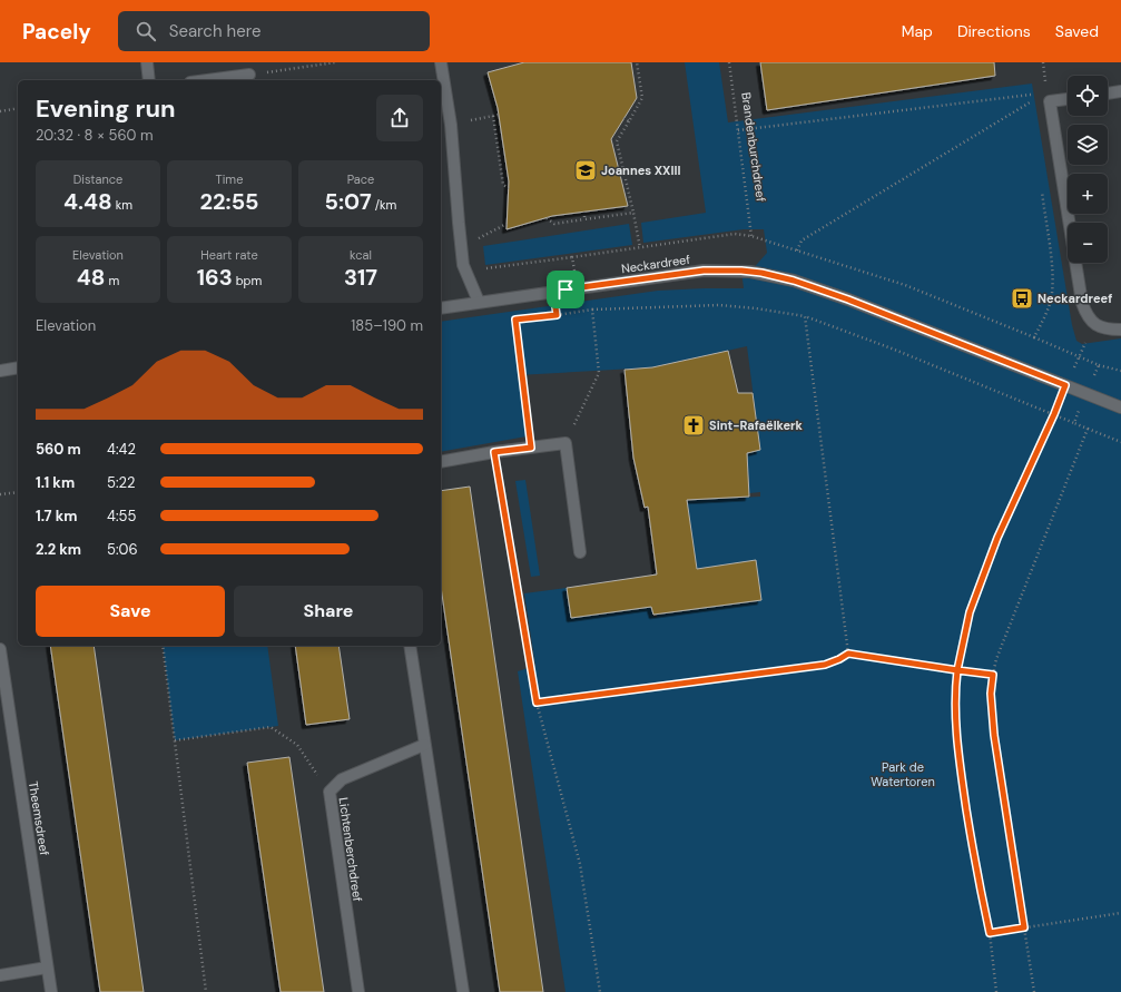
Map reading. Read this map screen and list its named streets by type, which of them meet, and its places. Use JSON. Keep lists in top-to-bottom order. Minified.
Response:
{"streets":{"street":["Neckardreef","Theemsdreef","Lichtenberchdreef"],"path":["Brandenburchdreef"]},"parks":["Park de Watertoren"],"places":{"school or university":["Joannes XXIII"],"bus stop":["Neckardreef"],"church":["Sint-Rafaëlkerk"]},"page":{"header":"Pacely","search":"Search here","nav":["Map","Directions","Saved"],"map_buttons":["+","−"],"heading":["Evening run","20:32 · 8 × 560 m"],"stats":[["Distance","4.48 km"],["Time","22:55"],["Pace","5:07 /km"],["Elevation","48 m"],["Heart rate","163 bpm"],["kcal","317"]],"chart":["Elevation","185–190 m"],"list":[{"name":"560 m","note":"4:42"},{"name":"1.1 km","note":"5:22"},{"name":"1.7 km","note":"4:55"},{"name":"2.2 km","note":"5:06"}],"buttons":["Save","Share"]}}
